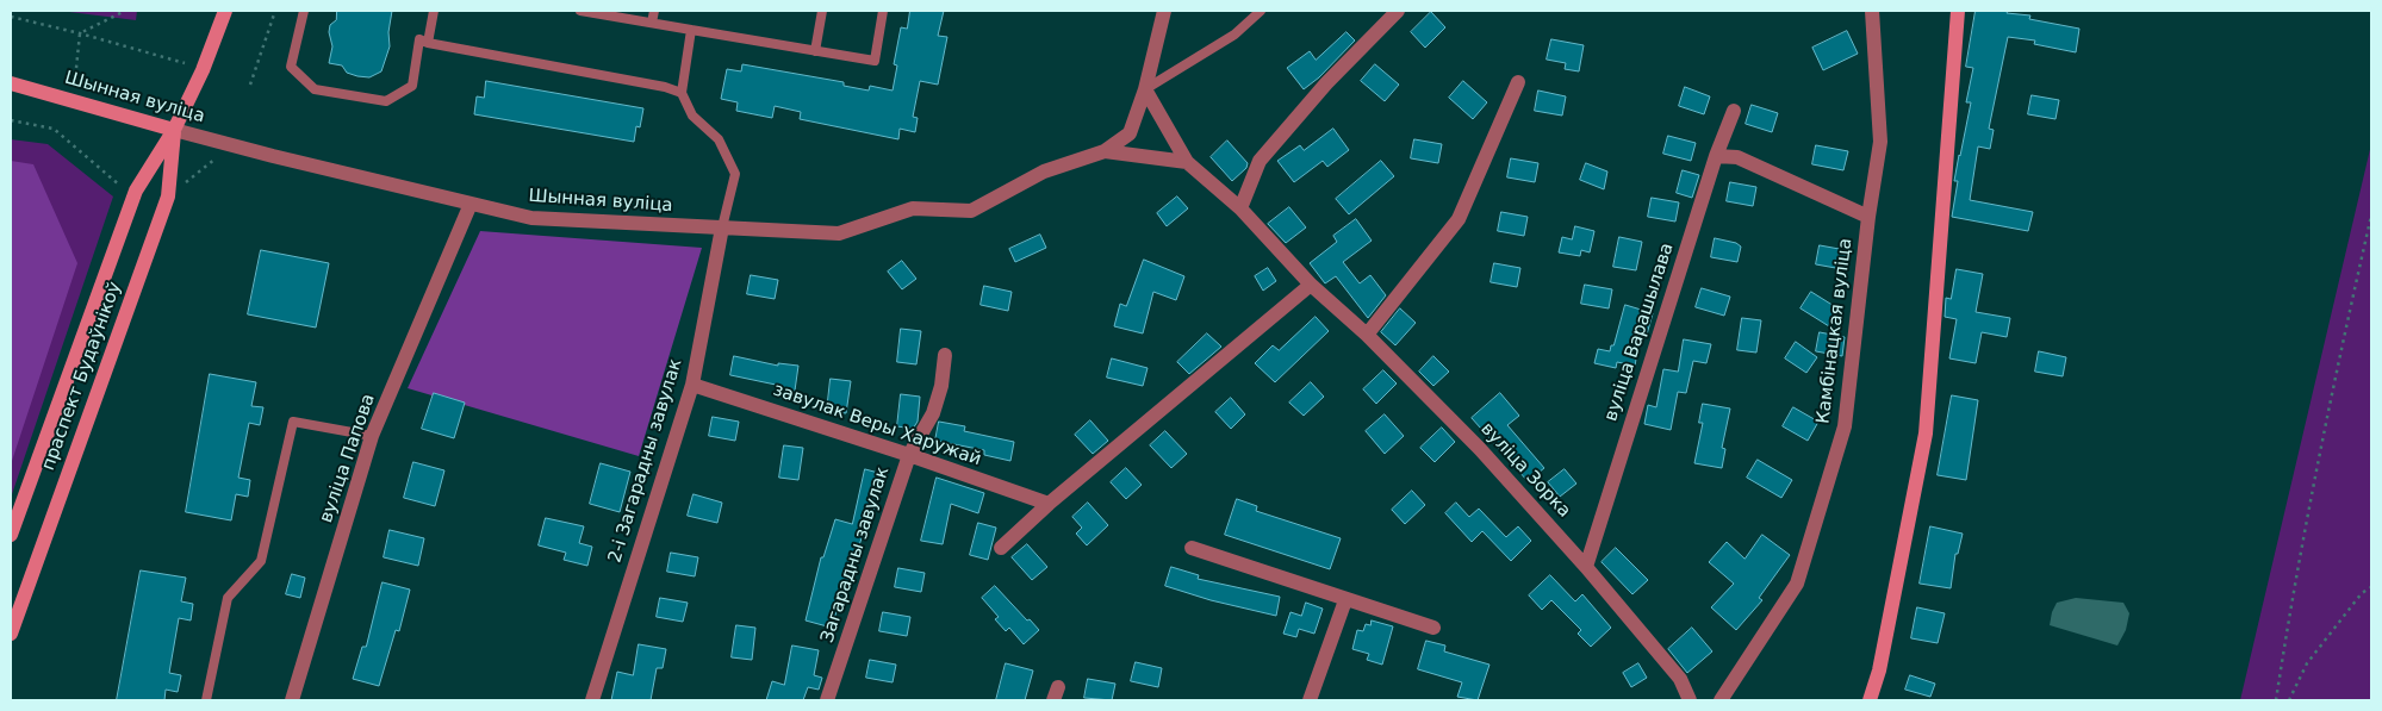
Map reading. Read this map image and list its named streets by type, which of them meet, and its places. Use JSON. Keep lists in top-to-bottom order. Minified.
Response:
{"streets":{"main road":["Шынная вуліца","праспект Будаўнікоў"],"street":["Камбінацкая вуліца","вуліца Варашылава","завулак Веры Харужай","вуліца Папова","2-і Загарадны завулак","вуліца Зорка","Загарадны завулак"]},"crossings":[["Шынная вуліца","праспект Будаўнікоў"],["Шынная вуліца","вуліца Папова"],["Шынная вуліца","2-і Загарадны завулак"],["Шынная вуліца","вуліца Зорка"],["вуліца Варашылава","вуліца Зорка"],["завулак Веры Харужай","2-і Загарадны завулак"],["завулак Веры Харужай","Загарадны завулак"]]}
